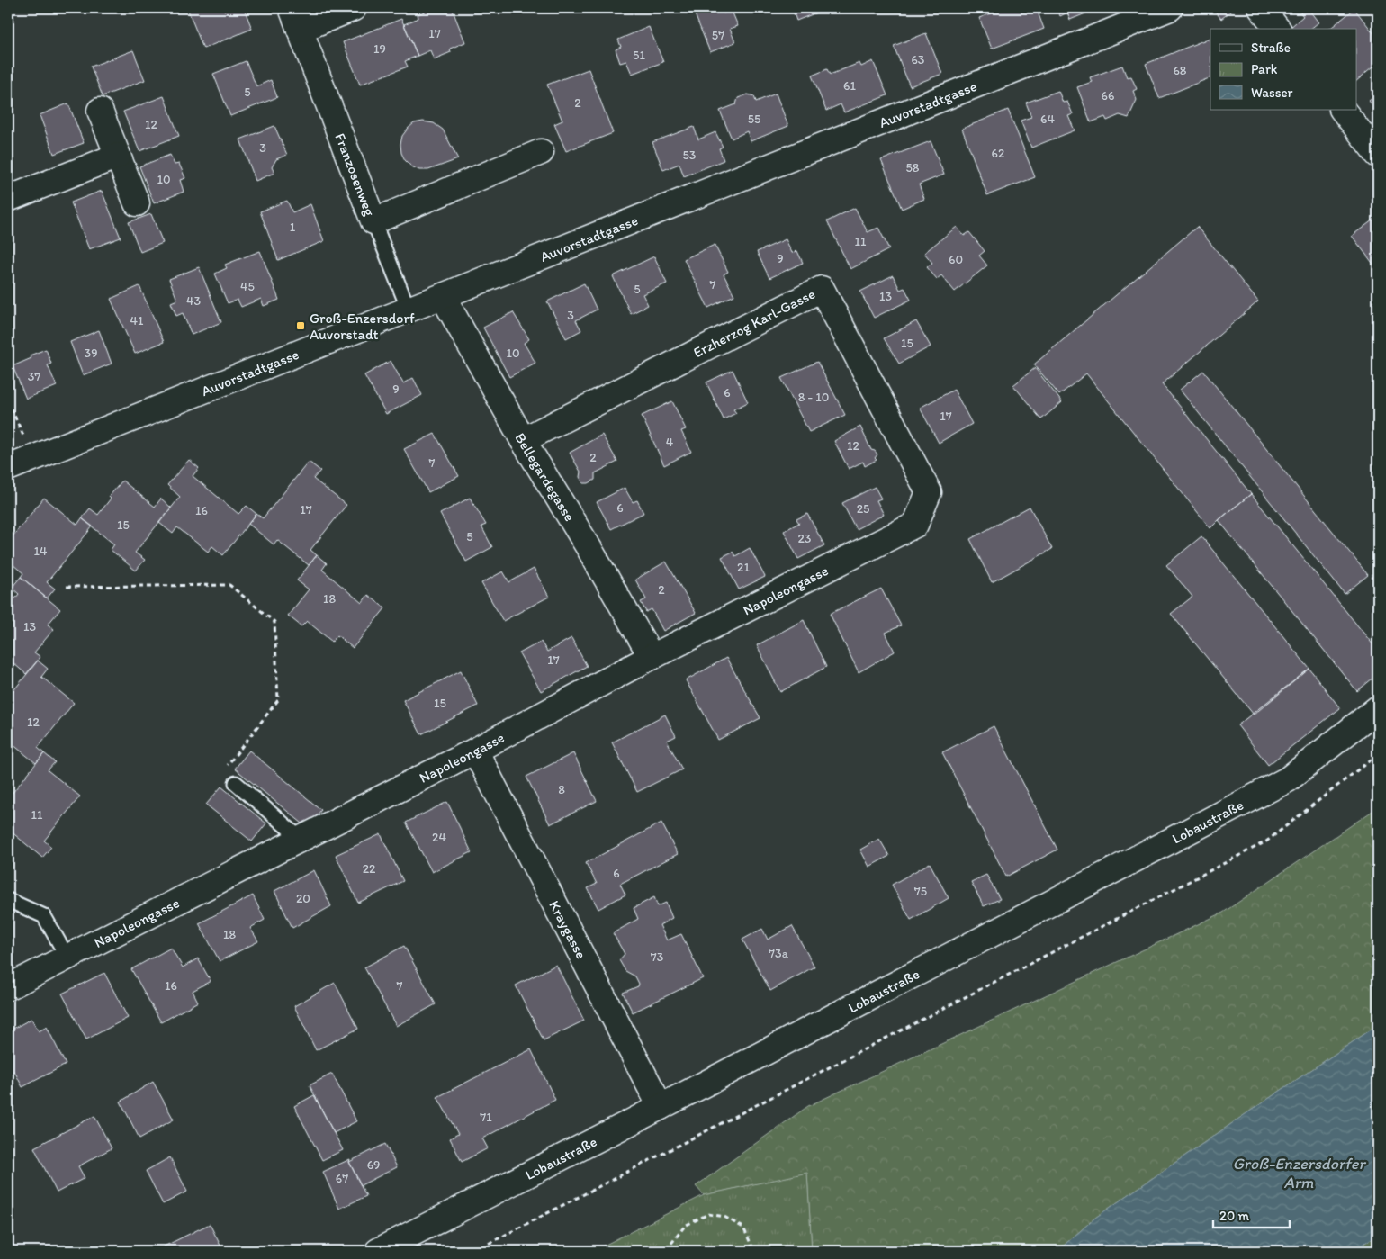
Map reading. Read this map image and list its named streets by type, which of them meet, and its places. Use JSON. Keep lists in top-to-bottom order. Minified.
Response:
{"streets":{"street":["Auvorstadtgasse","Franzosenweg","Erzherzog Karl-Gasse","Bellegardegasse","Napoleongasse","Lobaustraße","Kraygasse"]},"crossings":[["Auvorstadtgasse","Bellegardegasse"],["Erzherzog Karl-Gasse","Bellegardegasse"],["Erzherzog Karl-Gasse","Napoleongasse"],["Bellegardegasse","Napoleongasse"],["Napoleongasse","Kraygasse"],["Lobaustraße","Kraygasse"]],"water":["Groß-Enzersdorfer Arm"],"places":{"transit":["Groß-Enzersdorf Auvorstadt"]},"house_numbers":["17","57","19","51","63","68","61","5","66","2","55","64","12","3","62","53","58","10","1","11","9","60","7","45","5","13","43","3","41","15","39","10","37","9","6","8 - 10","17","4","12","2","7","6","25","17","16","15","5","23","14","21","2","18","13","17","15","12","8","11","24","22","6","75","20","18","73a","73","16","7","71","69","67"],"legend":["Straße","Park","Wasser"],"scale_bar":"20 m"}
